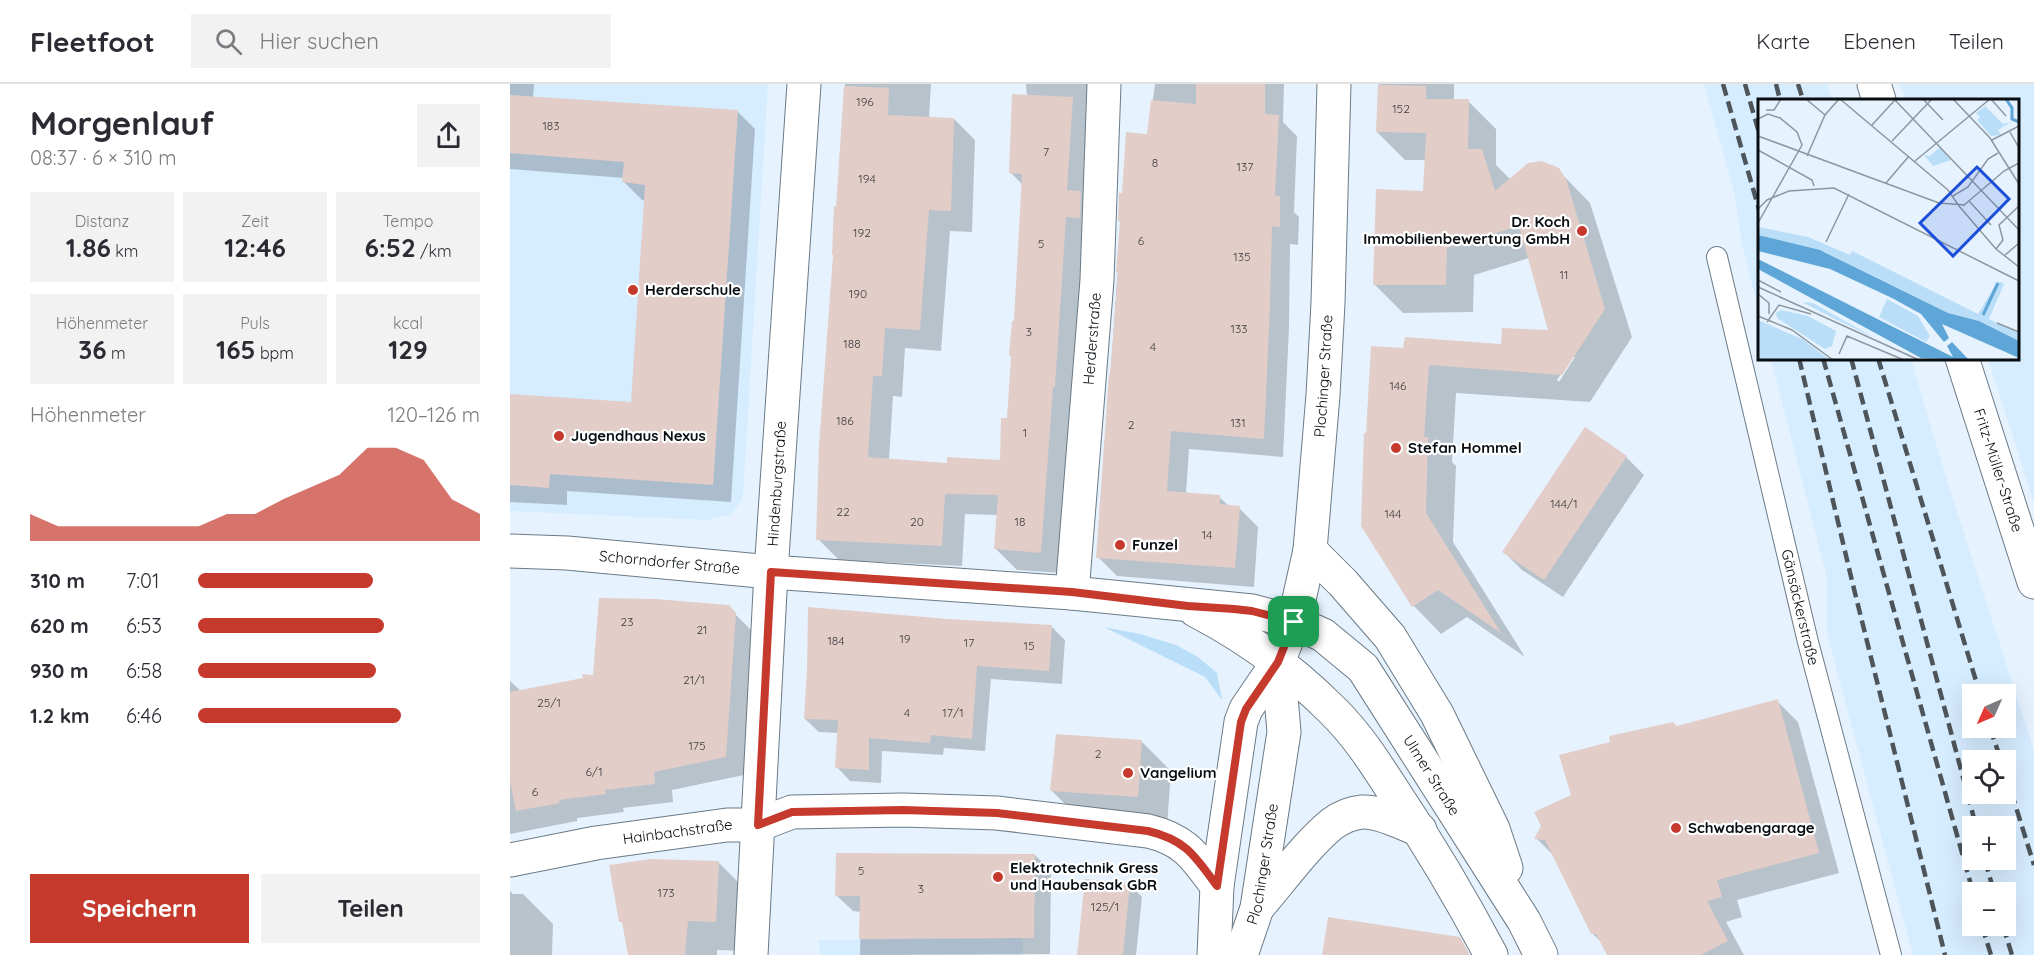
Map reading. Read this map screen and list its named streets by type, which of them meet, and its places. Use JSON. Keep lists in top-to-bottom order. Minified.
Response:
{"streets":{"street":["Herderstraße","Plochinger Straße","Fritz-Müller-Straße","Hindenburgstraße","Schorndorfer Straße","Ulmer Straße","Hainbachstraße"],"lane":["Gänsäckerstraße"]},"crossings":[["Herderstraße","Schorndorfer Straße"],["Plochinger Straße","Schorndorfer Straße"],["Plochinger Straße","Ulmer Straße"],["Plochinger Straße","Hainbachstraße"],["Hindenburgstraße","Schorndorfer Straße"],["Hindenburgstraße","Hainbachstraße"],["Schorndorfer Straße","Ulmer Straße"]],"places":["Dr. Koch Immobilienbewertung GmbH","Herderschule","Jugendhaus Nexus","Stefan Hommel","Funzel","Vangelium","Schwabengarage","Elektrotechnik Gress und Haubensak GbR"],"house_numbers":["196","152","183","7","8","137","194","192","6","5","135","11","190","133","3","188","4","146","186","131","2","1","144/1","22","144","20","18","14","23","21","19","184","17","15","21/1","25/1","4","17/1","175","2","6/1","6","5","3","173","125/1"],"north":"bottom left","page":{"header":"Fleetfoot","search":"Hier suchen","nav":["Karte","Ebenen","Teilen"],"heading":["Morgenlauf","08:37 · 6 × 310 m"],"stats":[["Distanz","1.86 km"],["Zeit","12:46"],["Tempo","6:52 /km"],["Höhenmeter","36 m"],["Puls","165 bpm"],["kcal","129"]],"chart":["Höhenmeter","120–126 m"],"list":[{"name":"310 m","note":"7:01"},{"name":"620 m","note":"6:53"},{"name":"930 m","note":"6:58"},{"name":"1.2 km","note":"6:46"}],"map_buttons":["+","−"],"buttons":["Speichern","Teilen"]}}
